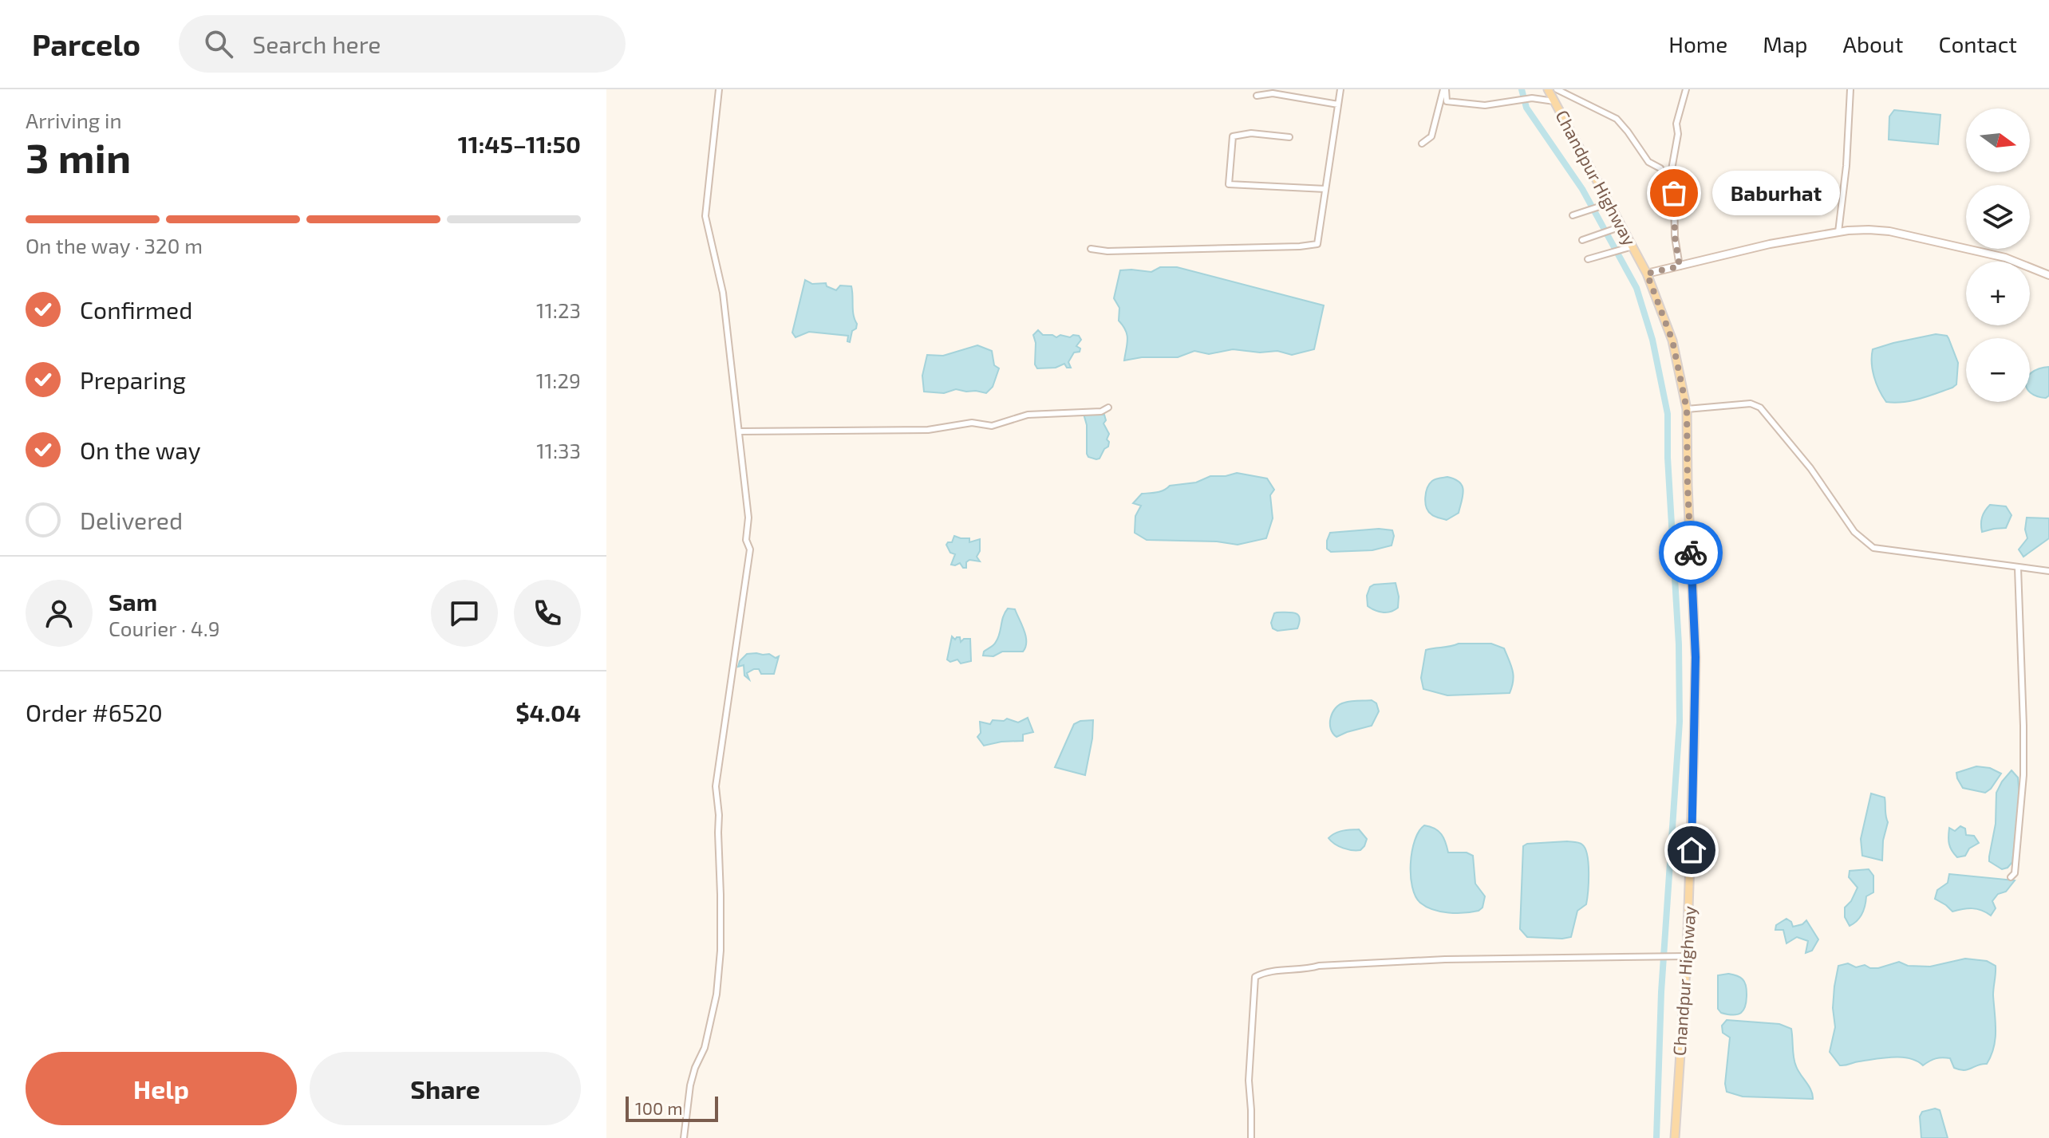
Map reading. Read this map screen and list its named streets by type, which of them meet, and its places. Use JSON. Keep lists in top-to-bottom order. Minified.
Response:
{"streets":{"main road":["Chandpur Highway"]},"places":["Baburhat"],"scale_bar":"100 m","north":"right","page":{"header":"Parcelo","search":"Search here","nav":["Home","Map","About","Contact"],"heading":["3 min","Arriving in","11:45–11:50"],"panel":["Sam","Courier · 4.9","Order #6520","$4.04"],"map_buttons":["+","−"],"bubble":"Baburhat","bar":"On the way · 320 m","list":[["Confirmed","11:23"],["Preparing","11:29"],["On the way","11:33"],"Delivered"],"buttons":["Help","Share"],"scale":"100 m"}}
